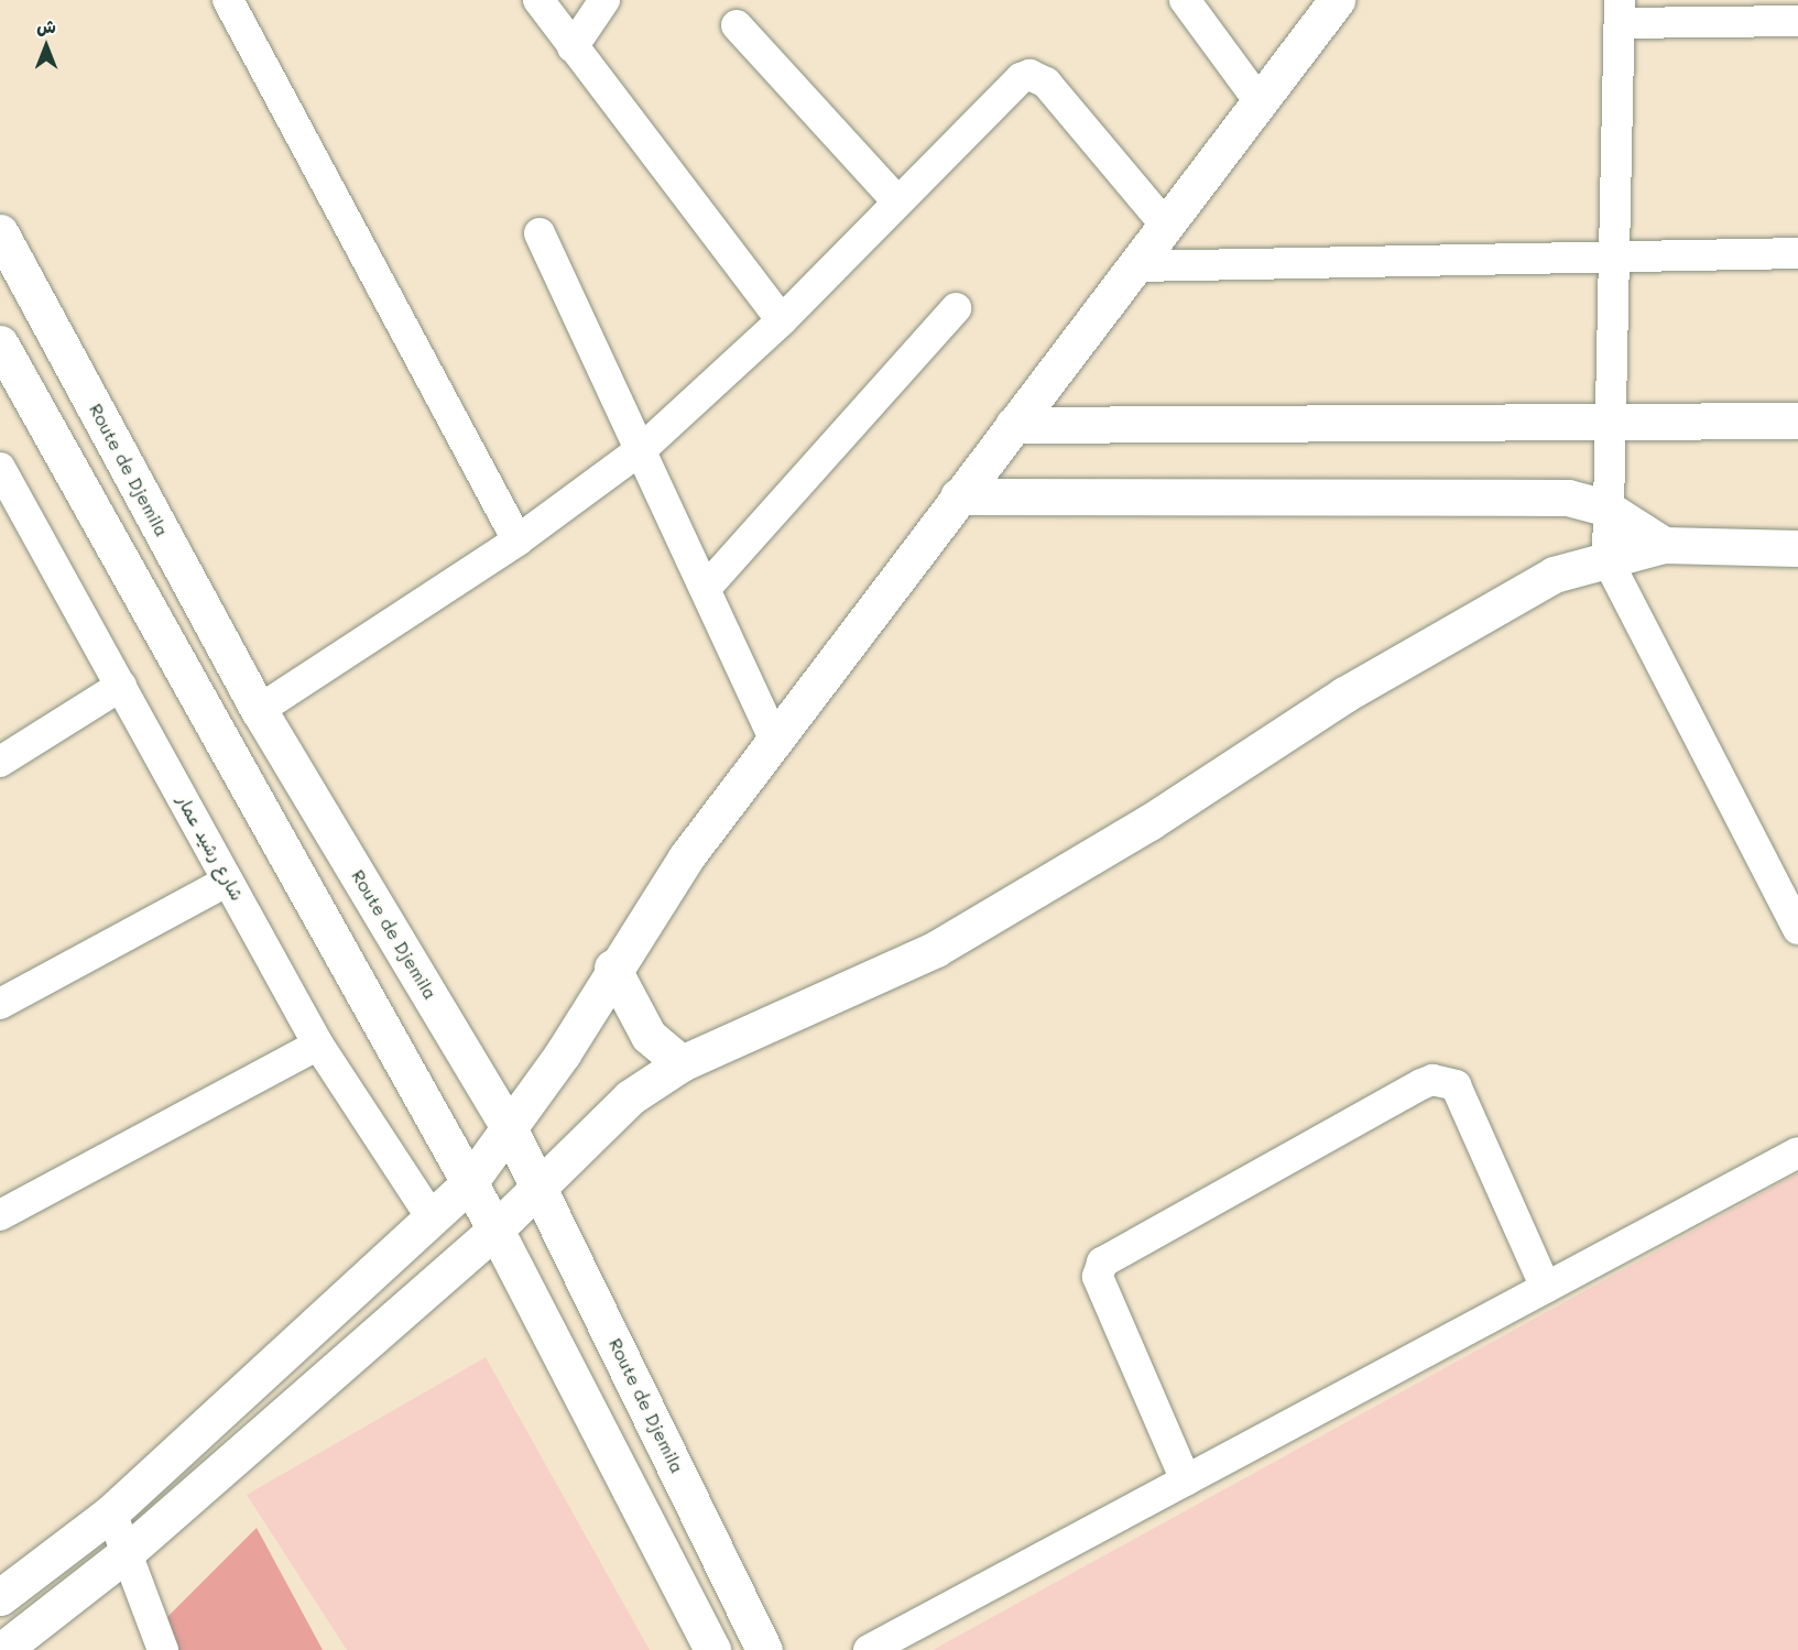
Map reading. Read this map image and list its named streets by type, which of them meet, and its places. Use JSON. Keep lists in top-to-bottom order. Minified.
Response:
{"streets":{"street":["Route de Djemila","شارع رشيد عمار"]},"north":"top"}
